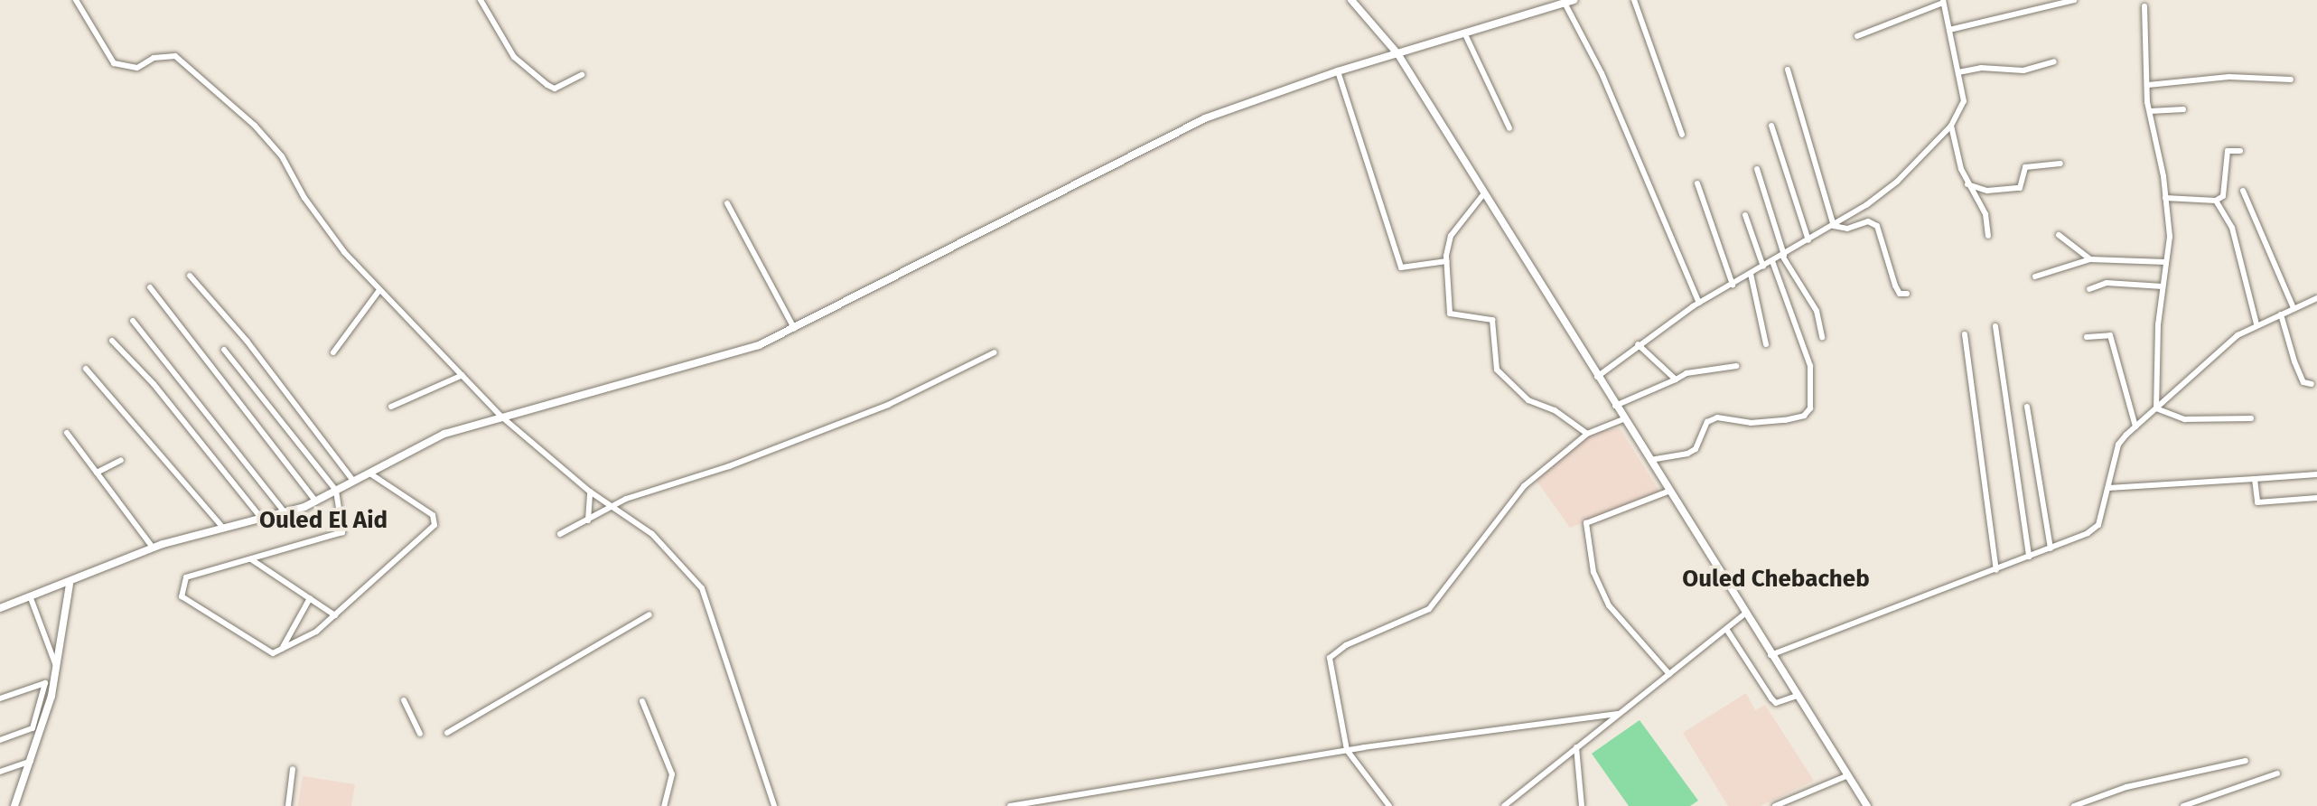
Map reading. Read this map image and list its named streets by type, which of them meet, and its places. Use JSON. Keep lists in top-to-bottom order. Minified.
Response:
{"districts":["Ouled El Aid","Ouled Chebacheb"]}
